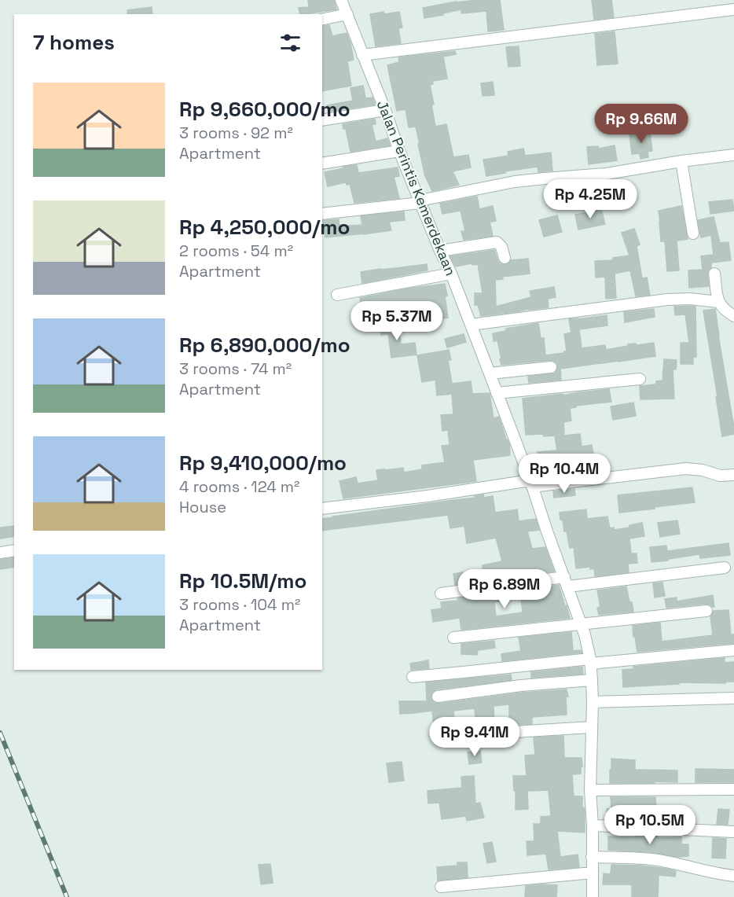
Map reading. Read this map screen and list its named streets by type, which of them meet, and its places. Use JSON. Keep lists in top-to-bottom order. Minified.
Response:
{"streets":{"street":["Jalan Perintis Kemerdekaan"]},"page":{"heading":"7 homes","list":[{"name":"Rp 9,660,000/mo","note":"3 rooms · 92 m² · Apartment"},{"name":"Rp 4,250,000/mo","note":"2 rooms · 54 m² · Apartment"},{"name":"Rp 6,890,000/mo","note":"3 rooms · 74 m² · Apartment"},{"name":"Rp 9,410,000/mo","note":"4 rooms · 124 m² · House"},{"name":"Rp 10.5M/mo","note":"3 rooms · 104 m² · Apartment"}],"price":["Rp 9.66M","Rp 4.25M","Rp 5.37M","Rp 10.4M","Rp 6.89M","Rp 9.41M","Rp 10.5M"]}}
